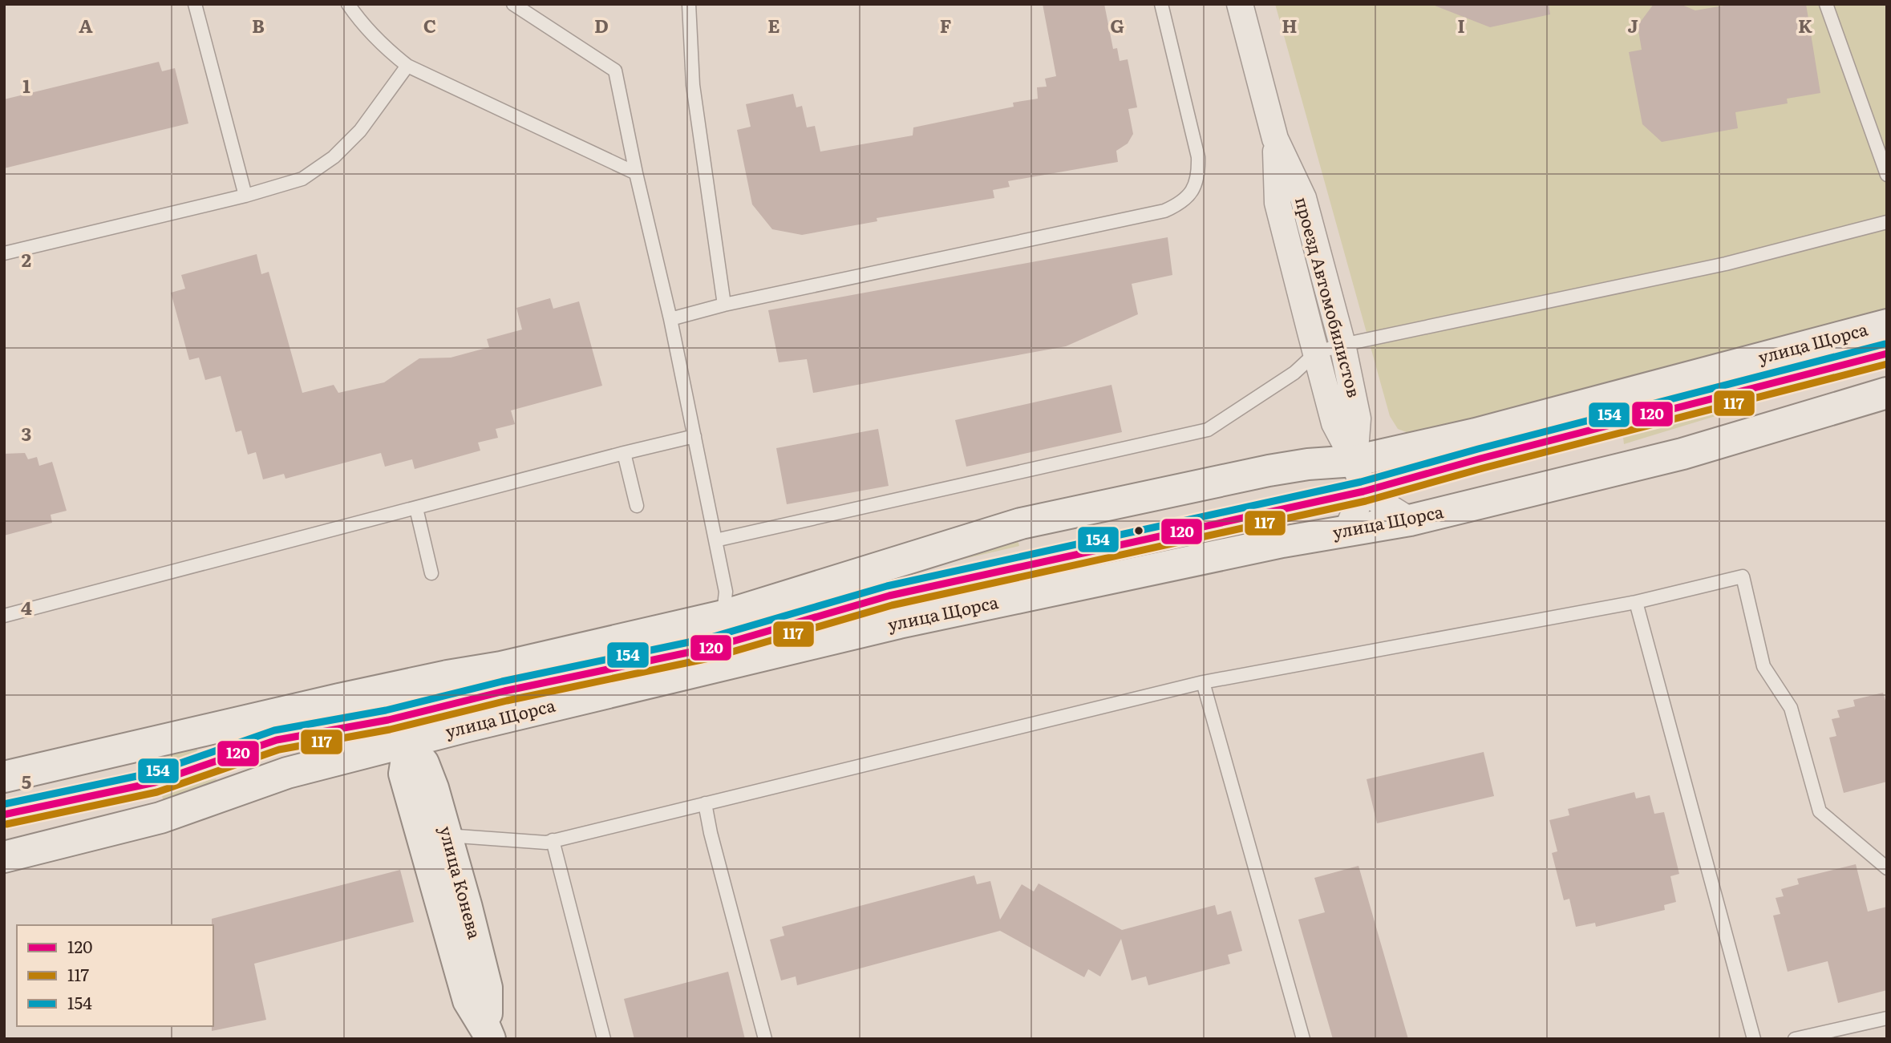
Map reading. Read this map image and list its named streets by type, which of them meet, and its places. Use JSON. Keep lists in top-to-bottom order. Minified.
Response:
{"streets":{"main road":["улица Щорса","улица Конева"],"street":["проезд Автомобилистов"]},"crossings":[["проезд Автомобилистов","улица Щорса"],["улица Щорса","улица Конева"]],"lines":["transit line 154","transit line 120","transit line 117"],"legend":["120","117","154"],"grid":{"columns":["A","B","C","D","E","F","G","H","I","J","K"],"rows":["1","2","3","4","5"]}}
